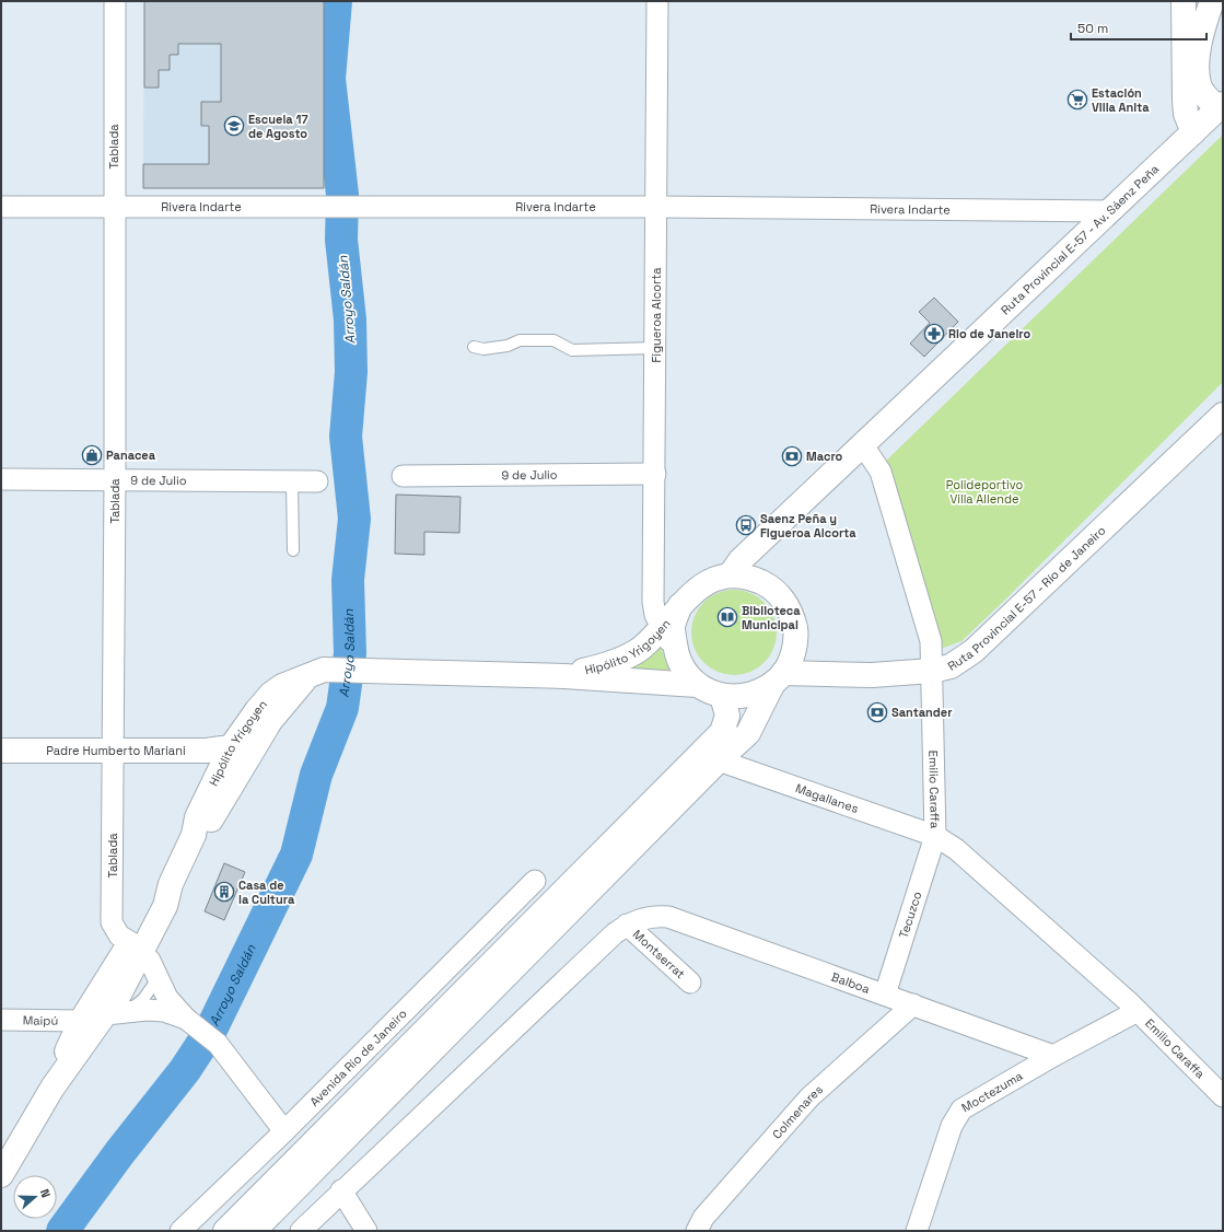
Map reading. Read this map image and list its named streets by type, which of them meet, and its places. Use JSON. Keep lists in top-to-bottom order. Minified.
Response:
{"streets":{"main road":["Ruta Provincial E-57 - Av. Sáenz Peña","Ruta Provincial E-57 - Río de Janeiro","Hipólito Yrigoyen","Padre Humberto Mariani"],"street":["Tablada","Rivera Indarte","Figueroa Alcorta","9 de Julio","Emilio Caraffa","Magallanes","Tecuzco","Montserrat","Balboa","Maipú","Avenida Río de Janeiro","Moctezuma","Colmenares"]},"crossings":[["Tablada","Rivera Indarte"],["Tablada","9 de Julio"],["Tablada","Hipólito Yrigoyen"],["Tablada","Padre Humberto Mariani"],["Rivera Indarte","Ruta Provincial E-57 - Av. Sáenz Peña"],["Rivera Indarte","Figueroa Alcorta"],["Ruta Provincial E-57 - Av. Sáenz Peña","Figueroa Alcorta"],["Ruta Provincial E-57 - Av. Sáenz Peña","Ruta Provincial E-57 - Río de Janeiro"],["Ruta Provincial E-57 - Av. Sáenz Peña","Hipólito Yrigoyen"],["Ruta Provincial E-57 - Av. Sáenz Peña","Emilio Caraffa"],["Figueroa Alcorta","9 de Julio"],["Figueroa Alcorta","Ruta Provincial E-57 - Río de Janeiro"],["Figueroa Alcorta","Hipólito Yrigoyen"],["Ruta Provincial E-57 - Río de Janeiro","Hipólito Yrigoyen"],["Ruta Provincial E-57 - Río de Janeiro","Emilio Caraffa"],["Hipólito Yrigoyen","Padre Humberto Mariani"],["Emilio Caraffa","Magallanes"],["Emilio Caraffa","Tecuzco"],["Emilio Caraffa","Moctezuma"],["Magallanes","Tecuzco"],["Tecuzco","Balboa"],["Montserrat","Balboa"],["Balboa","Moctezuma"],["Balboa","Colmenares"]],"water":["Arroyo Saldán"],"parks":["Polideportivo Villa Allende"],"places":{"supermarket":["Estación Villa Anita"],"school or university":["Escuela 17 de Agosto"],"pharmacy":["Rio de Janeiro"],"shop":["Panacea"],"bank":["Macro","Santander"],"bus stop":["Saenz Peña y Figueroa Alcorta"],"library":["Biblioteca Municipal"],"building":["Casa de la Cultura"]},"scale_bar":"50 m","north":"right"}
